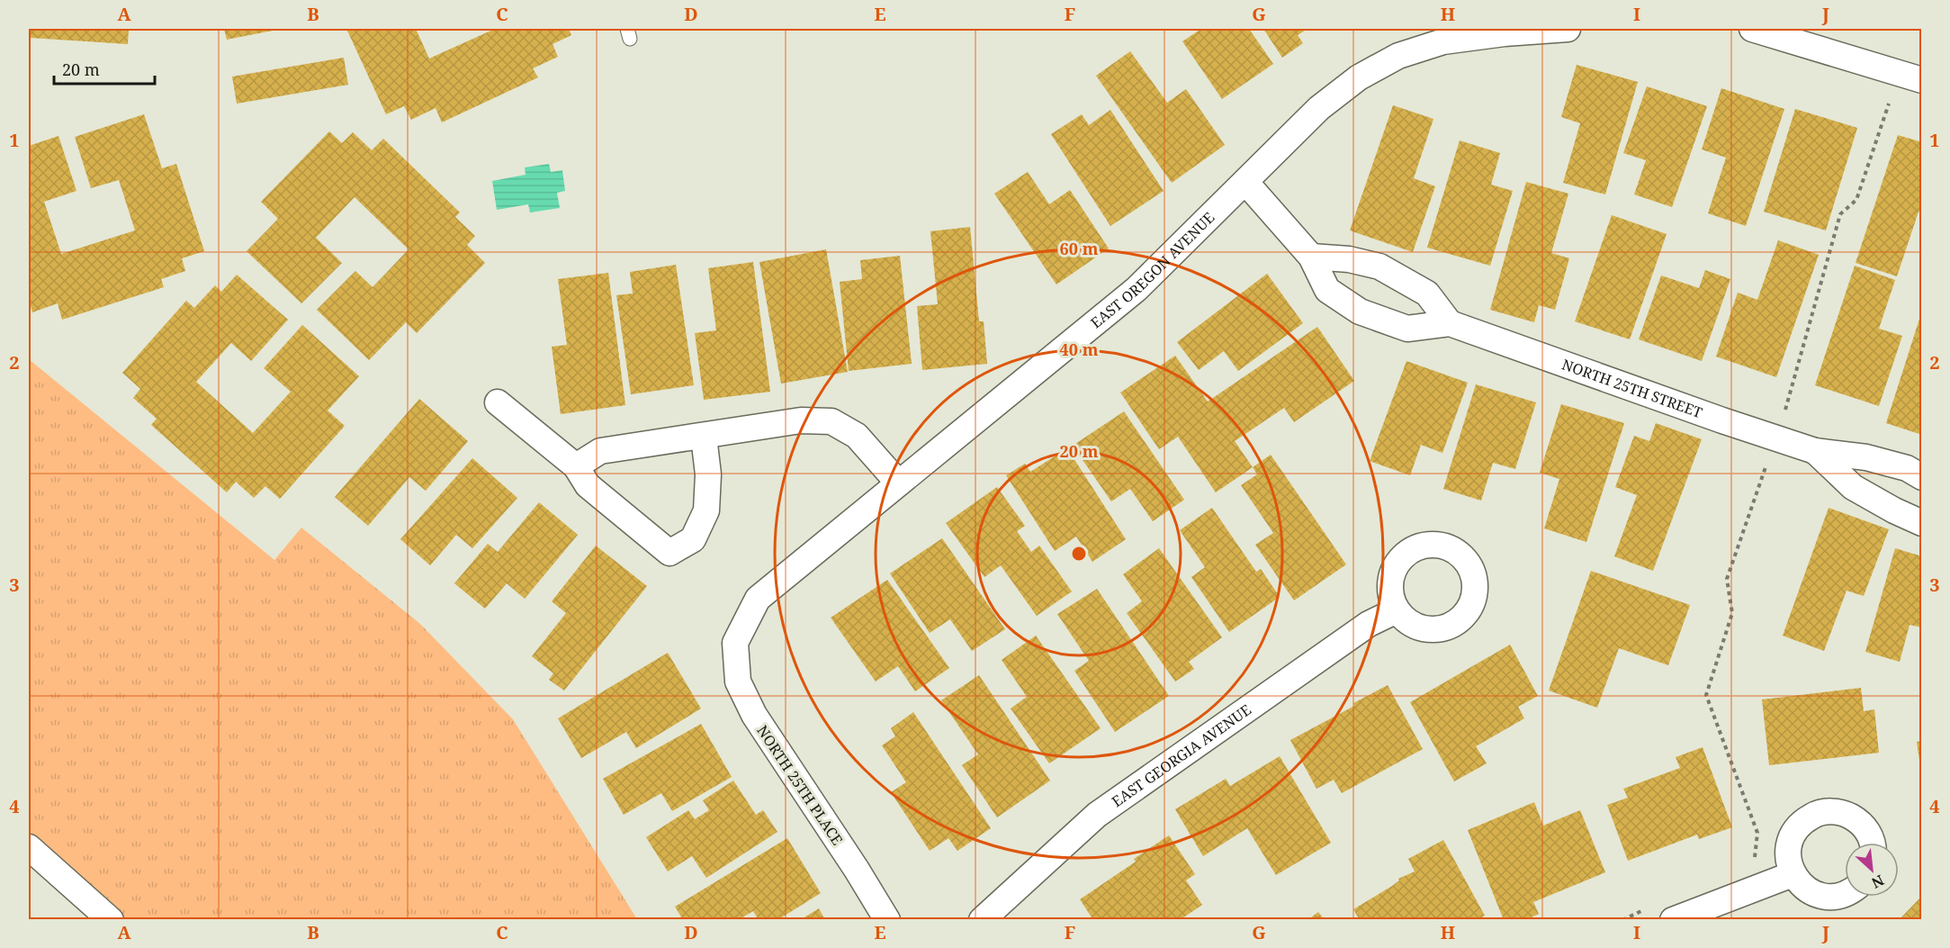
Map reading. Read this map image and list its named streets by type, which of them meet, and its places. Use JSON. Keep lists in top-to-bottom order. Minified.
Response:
{"streets":{"street":["EAST OREGON AVENUE","NORTH 25TH STREET","EAST GEORGIA AVENUE","NORTH 25TH PLACE"]},"crossings":[["EAST OREGON AVENUE","NORTH 25TH STREET"],["EAST OREGON AVENUE","NORTH 25TH PLACE"]],"scale_bar":"20 m","north":"bottom right","grid":{"columns":["A","B","C","D","E","F","G","H","I","J"],"rows":["1","2","3","4"]},"rings":["60 m","40 m","20 m"]}
